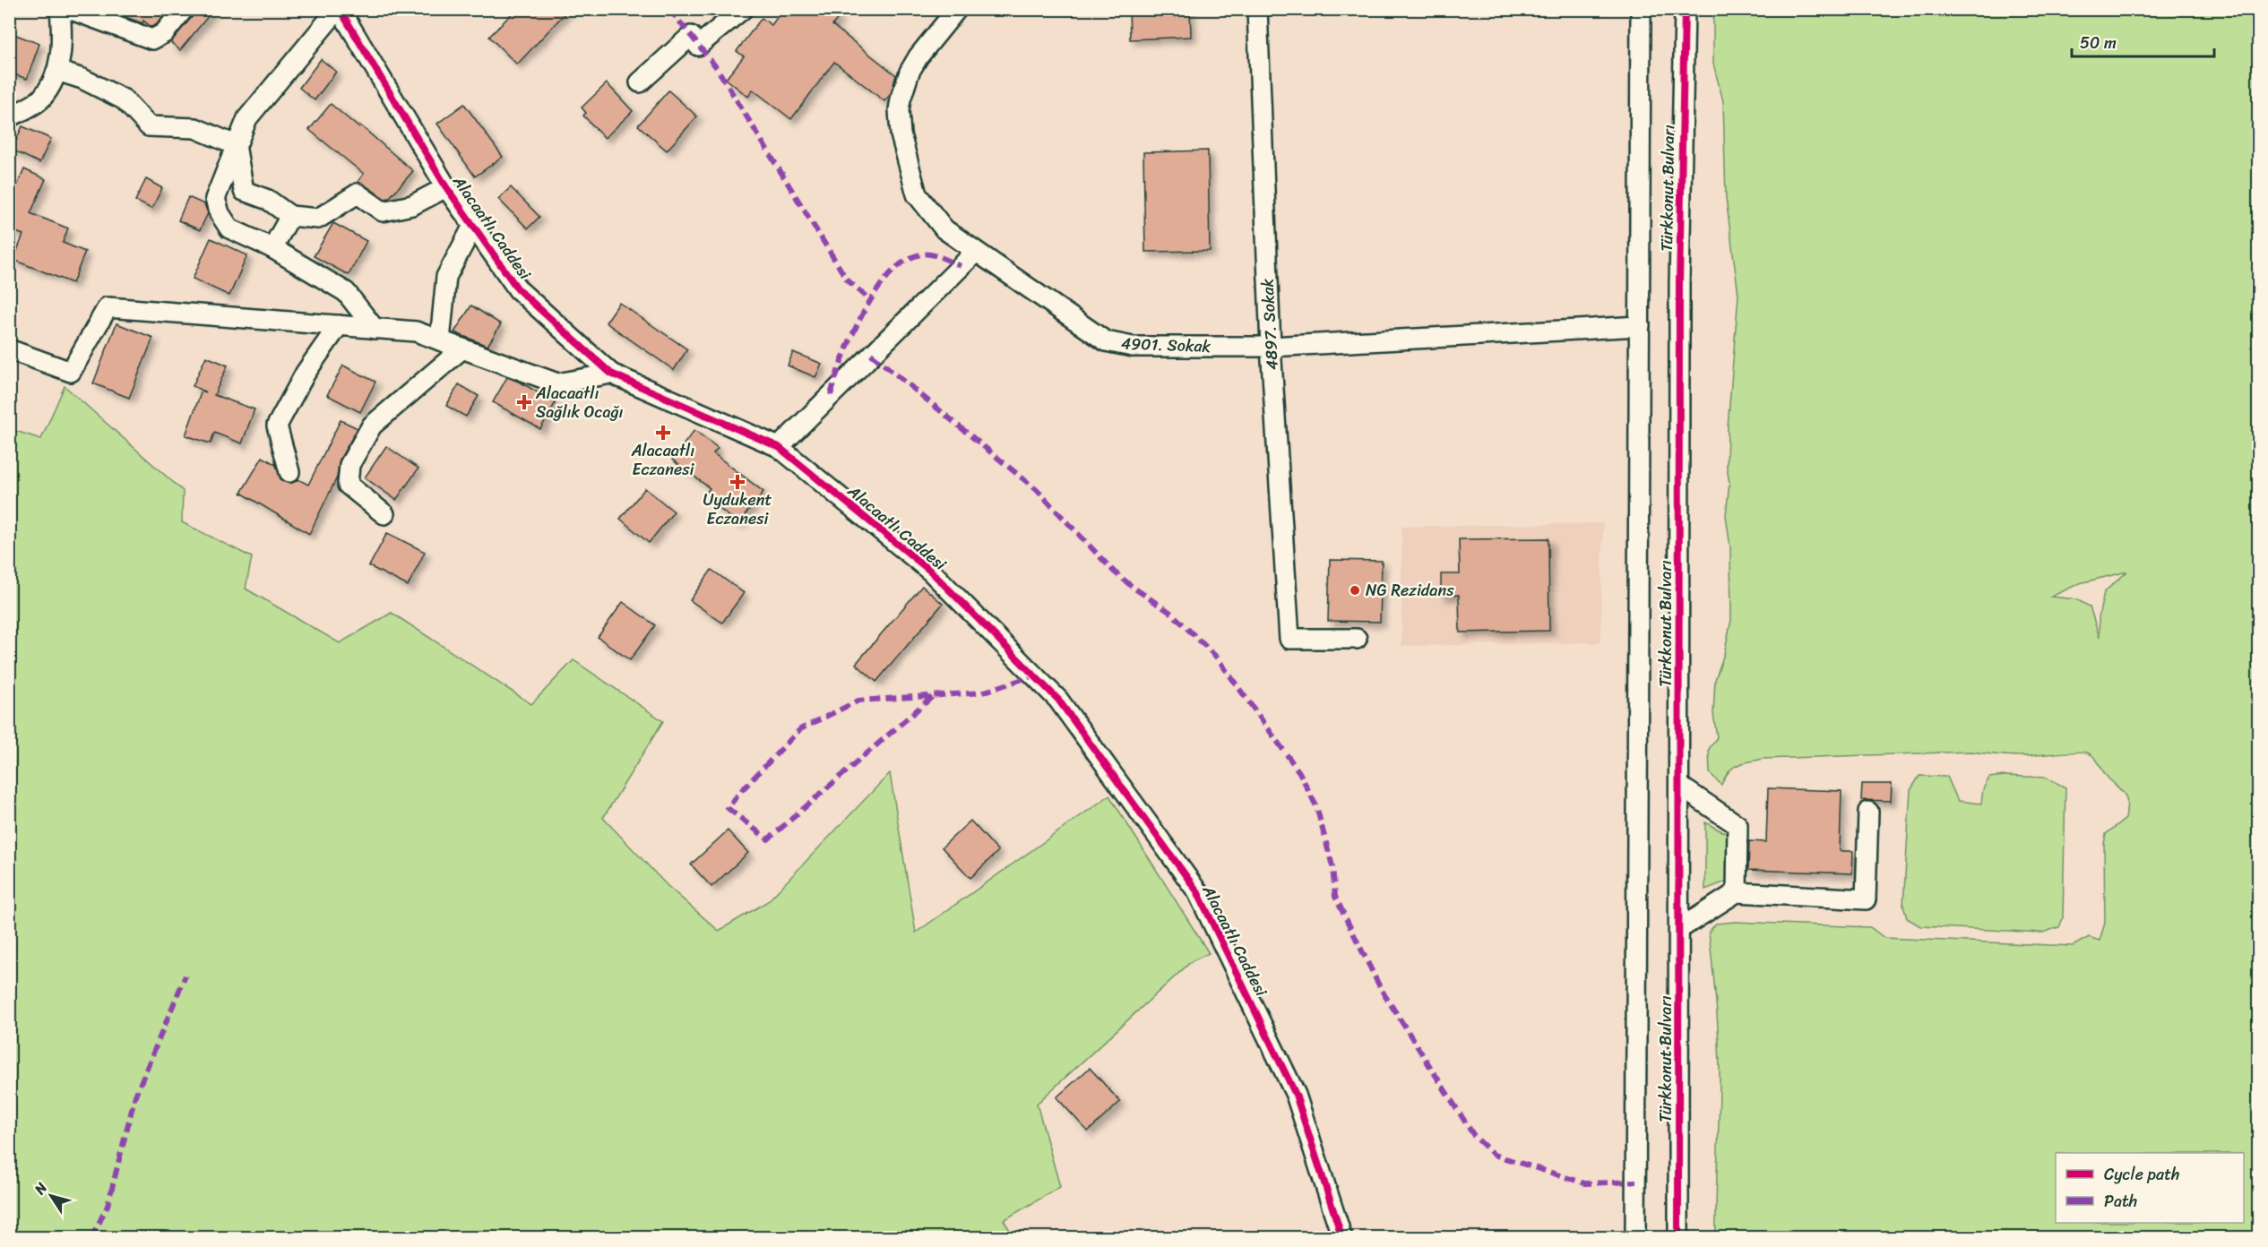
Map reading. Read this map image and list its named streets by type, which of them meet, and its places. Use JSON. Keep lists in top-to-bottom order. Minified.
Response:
{"streets":{"street":["Türkkonut Bulvarı","Alacaatlı Caddesi","4897. Sokak","4901. Sokak"]},"crossings":[["Türkkonut Bulvarı","4901. Sokak"],["4897. Sokak","4901. Sokak"]],"places":{"health":["Alacaatlı Sağlık Ocağı","Alacaatlı Eczanesi","Uydukent Eczanesi"],"other":["NG Rezidans"]},"legend":["Cycle path","Path"],"scale_bar":"50 m","north":"top left"}
